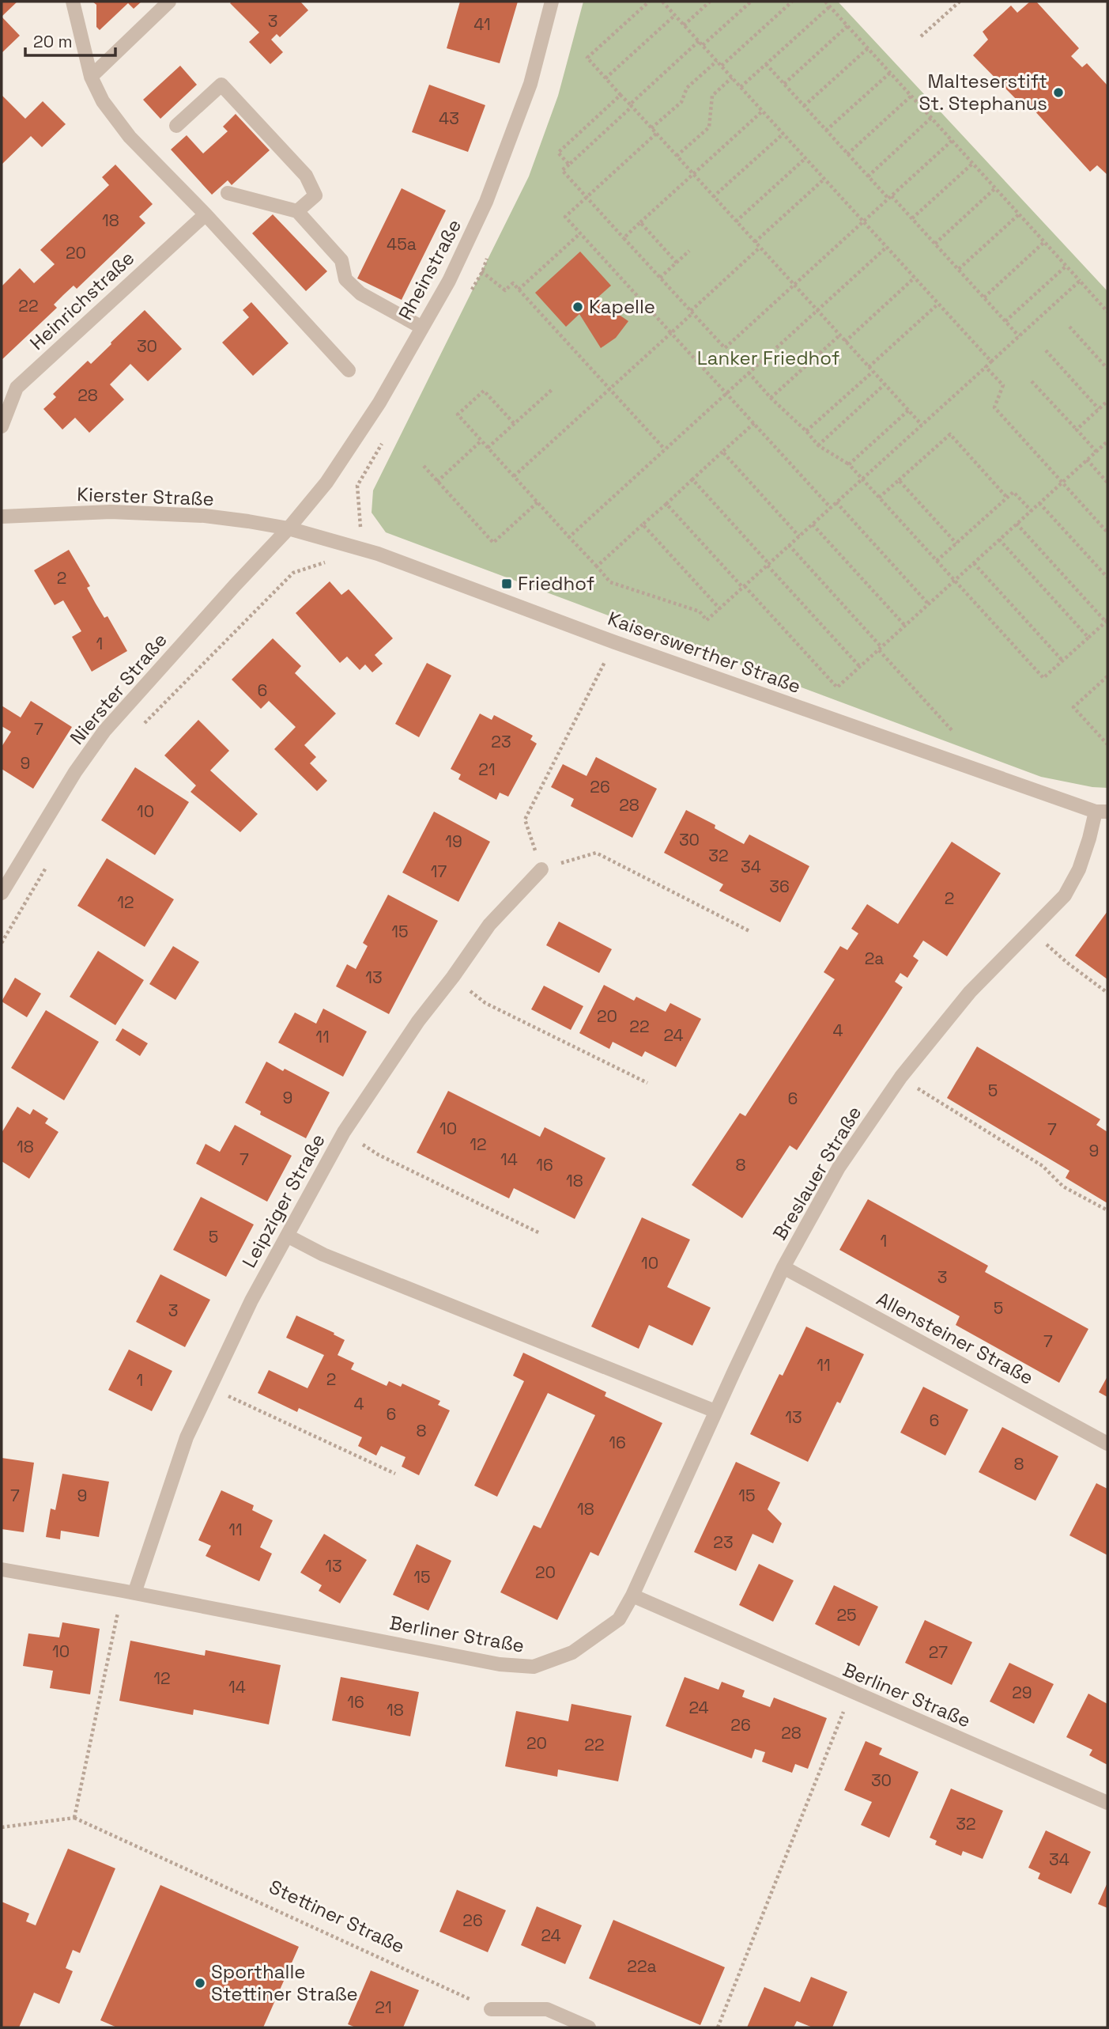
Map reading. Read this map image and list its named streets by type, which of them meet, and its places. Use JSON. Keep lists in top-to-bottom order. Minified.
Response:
{"streets":{"street":["Rheinstraße","Heinrichstraße","Kierster Straße","Kaiserswerther Straße","Nierster Straße","Breslauer Straße","Leipziger Straße","Allensteiner Straße","Berliner Straße"],"path":["Stettiner Straße"]},"crossings":[["Rheinstraße","Kierster Straße"],["Rheinstraße","Kaiserswerther Straße"],["Rheinstraße","Nierster Straße"],["Kierster Straße","Kaiserswerther Straße"],["Kierster Straße","Nierster Straße"],["Kaiserswerther Straße","Nierster Straße"],["Kaiserswerther Straße","Breslauer Straße"],["Breslauer Straße","Allensteiner Straße"],["Breslauer Straße","Berliner Straße"],["Leipziger Straße","Berliner Straße"]],"parks":["Lanker Friedhof"],"places":{"other":["Malteserstift St. Stephanus","Kapelle","Sporthalle Stettiner Straße"],"transit":["Friedhof"]},"house_numbers":["3","41","43","18","45a","20","22","30","28","2","1","6","7","23","9","21","26","28","10","30","19","32","34","17","36","2","12","15","2a","13","20","22","4","24","11","5","9","6","10","7","12","18","9","7","14","16","8","18","5","1","10","3","5","3","7","11","2","1","4","6","13","6","8","16","8","7","9","15","18","11","23","13","20","15","25","10","27","12","14","29","16","24","18","26","28","20","22","30","32","34","26","24","22a","21"],"scale_bar":"20 m"}
